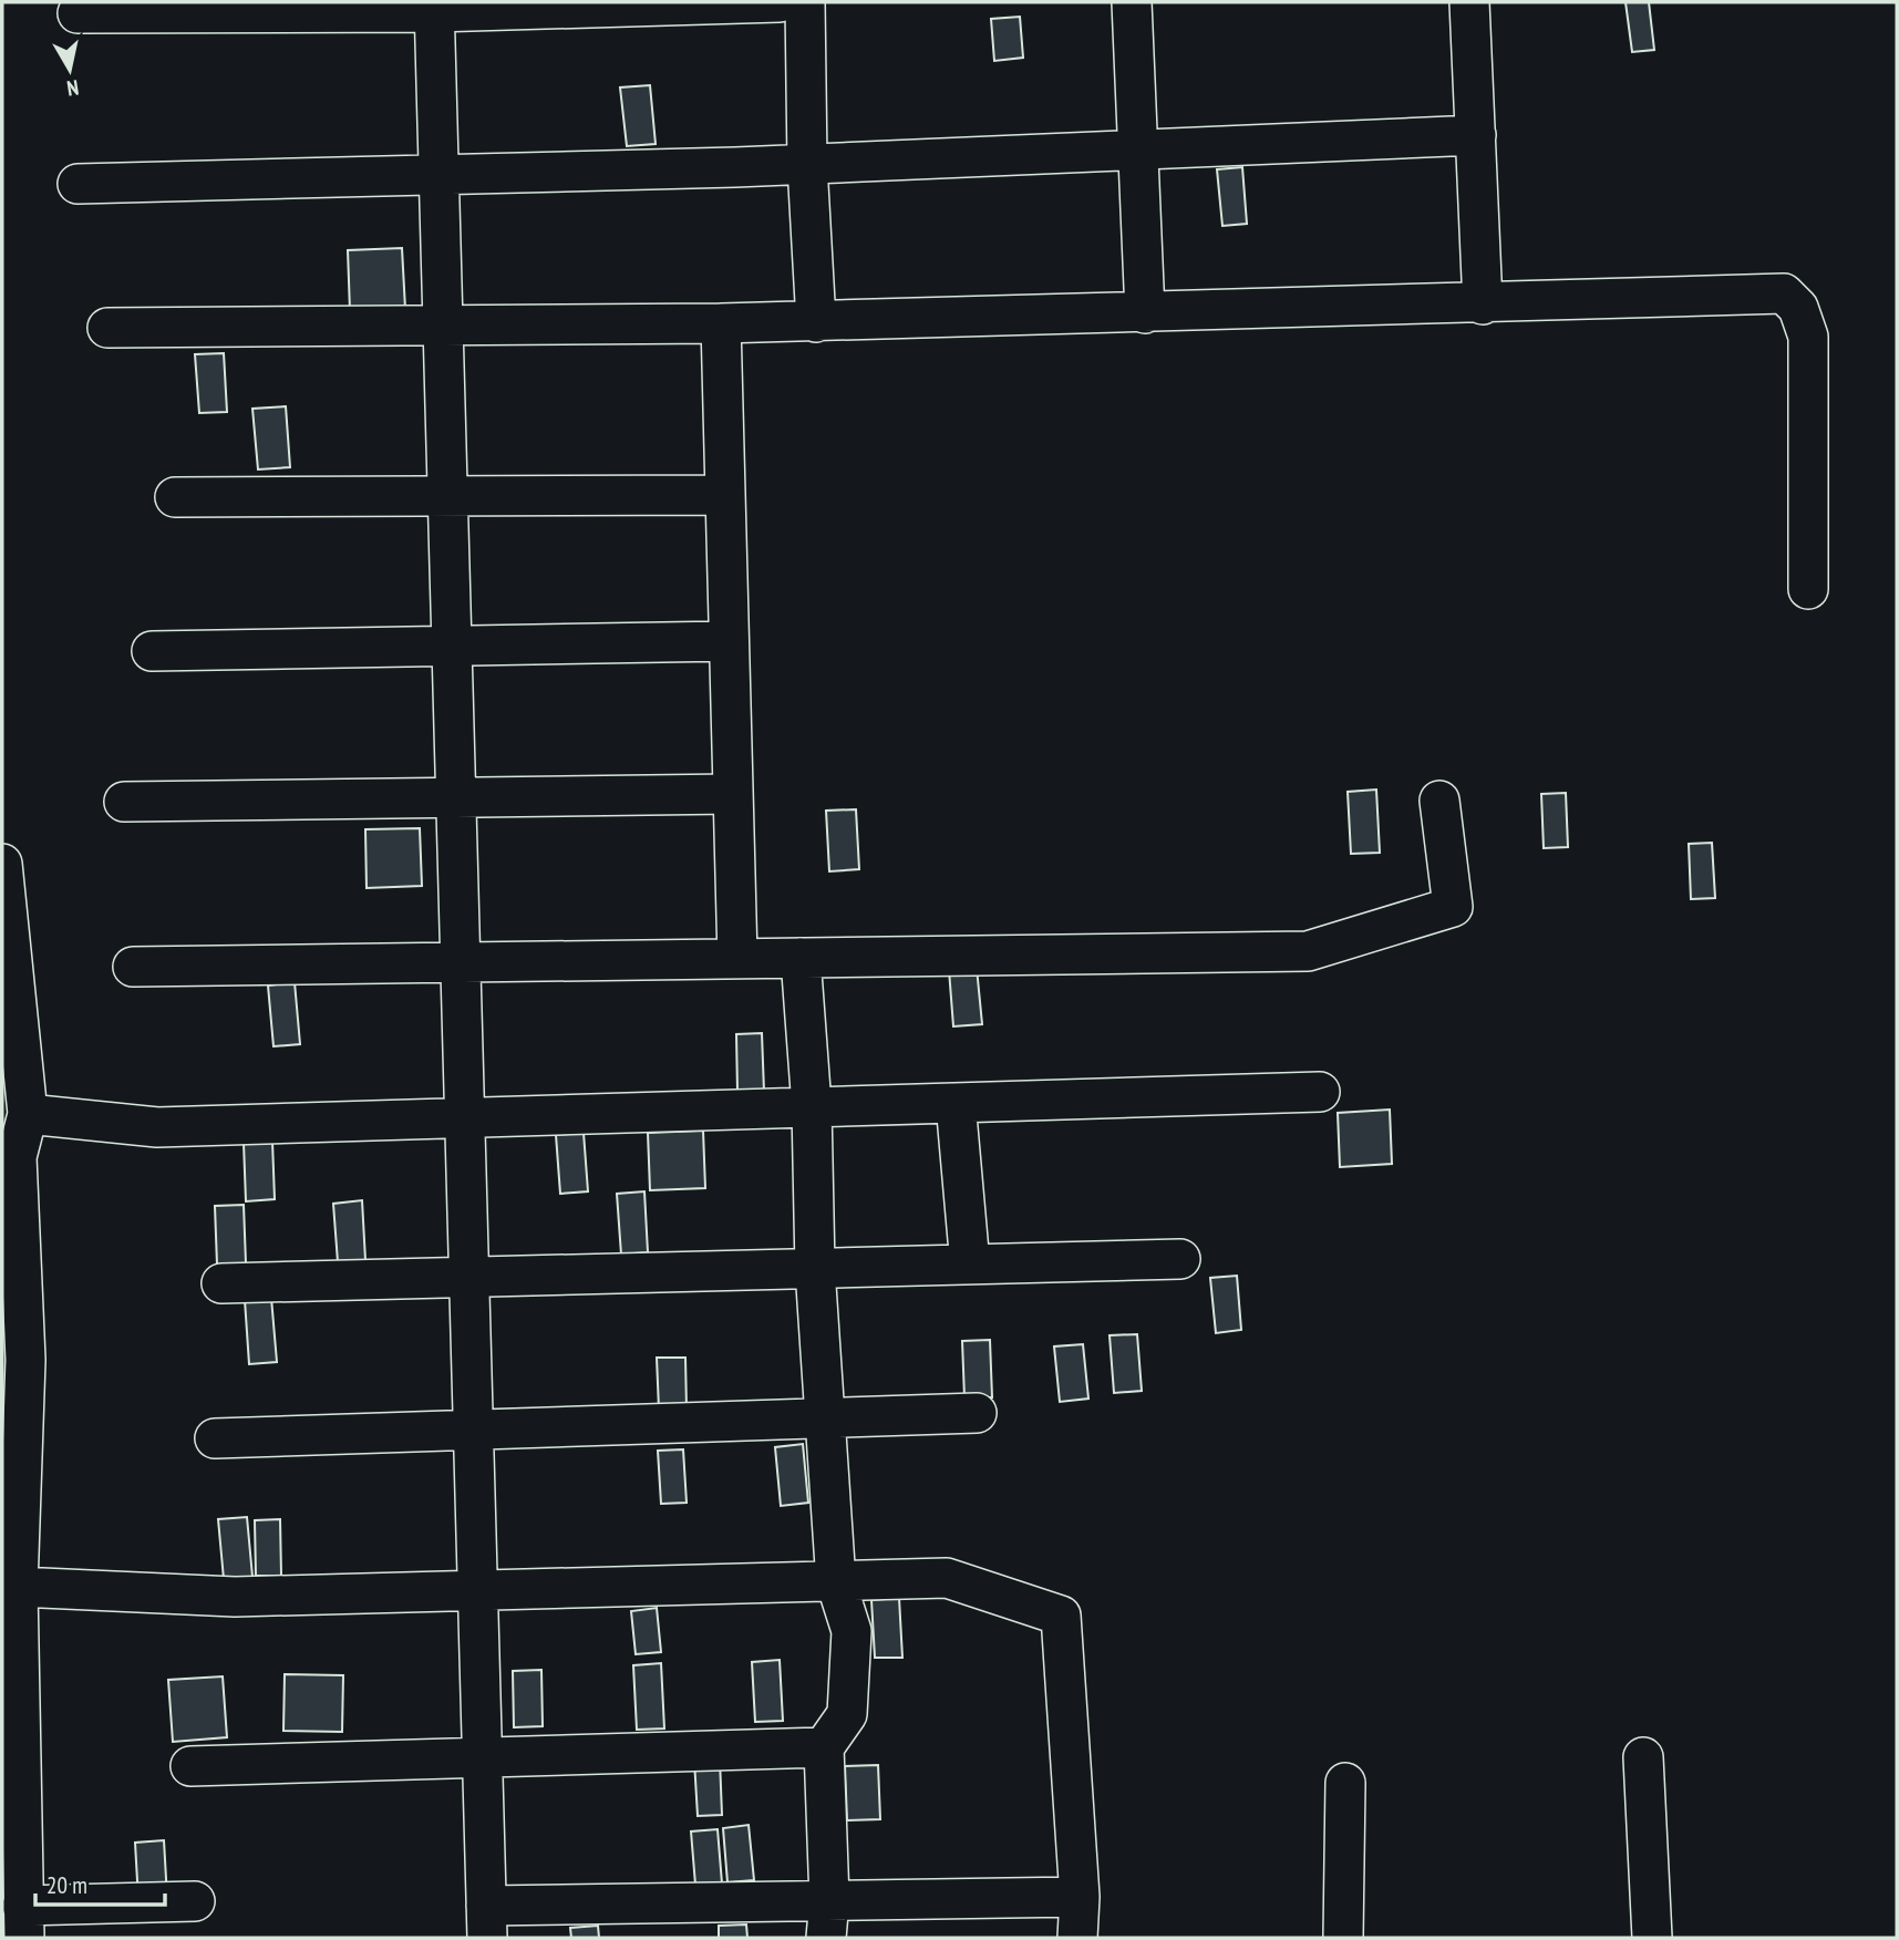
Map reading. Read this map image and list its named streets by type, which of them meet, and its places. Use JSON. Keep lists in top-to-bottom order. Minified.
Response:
{"scale_bar":"20 m","north":"bottom"}
